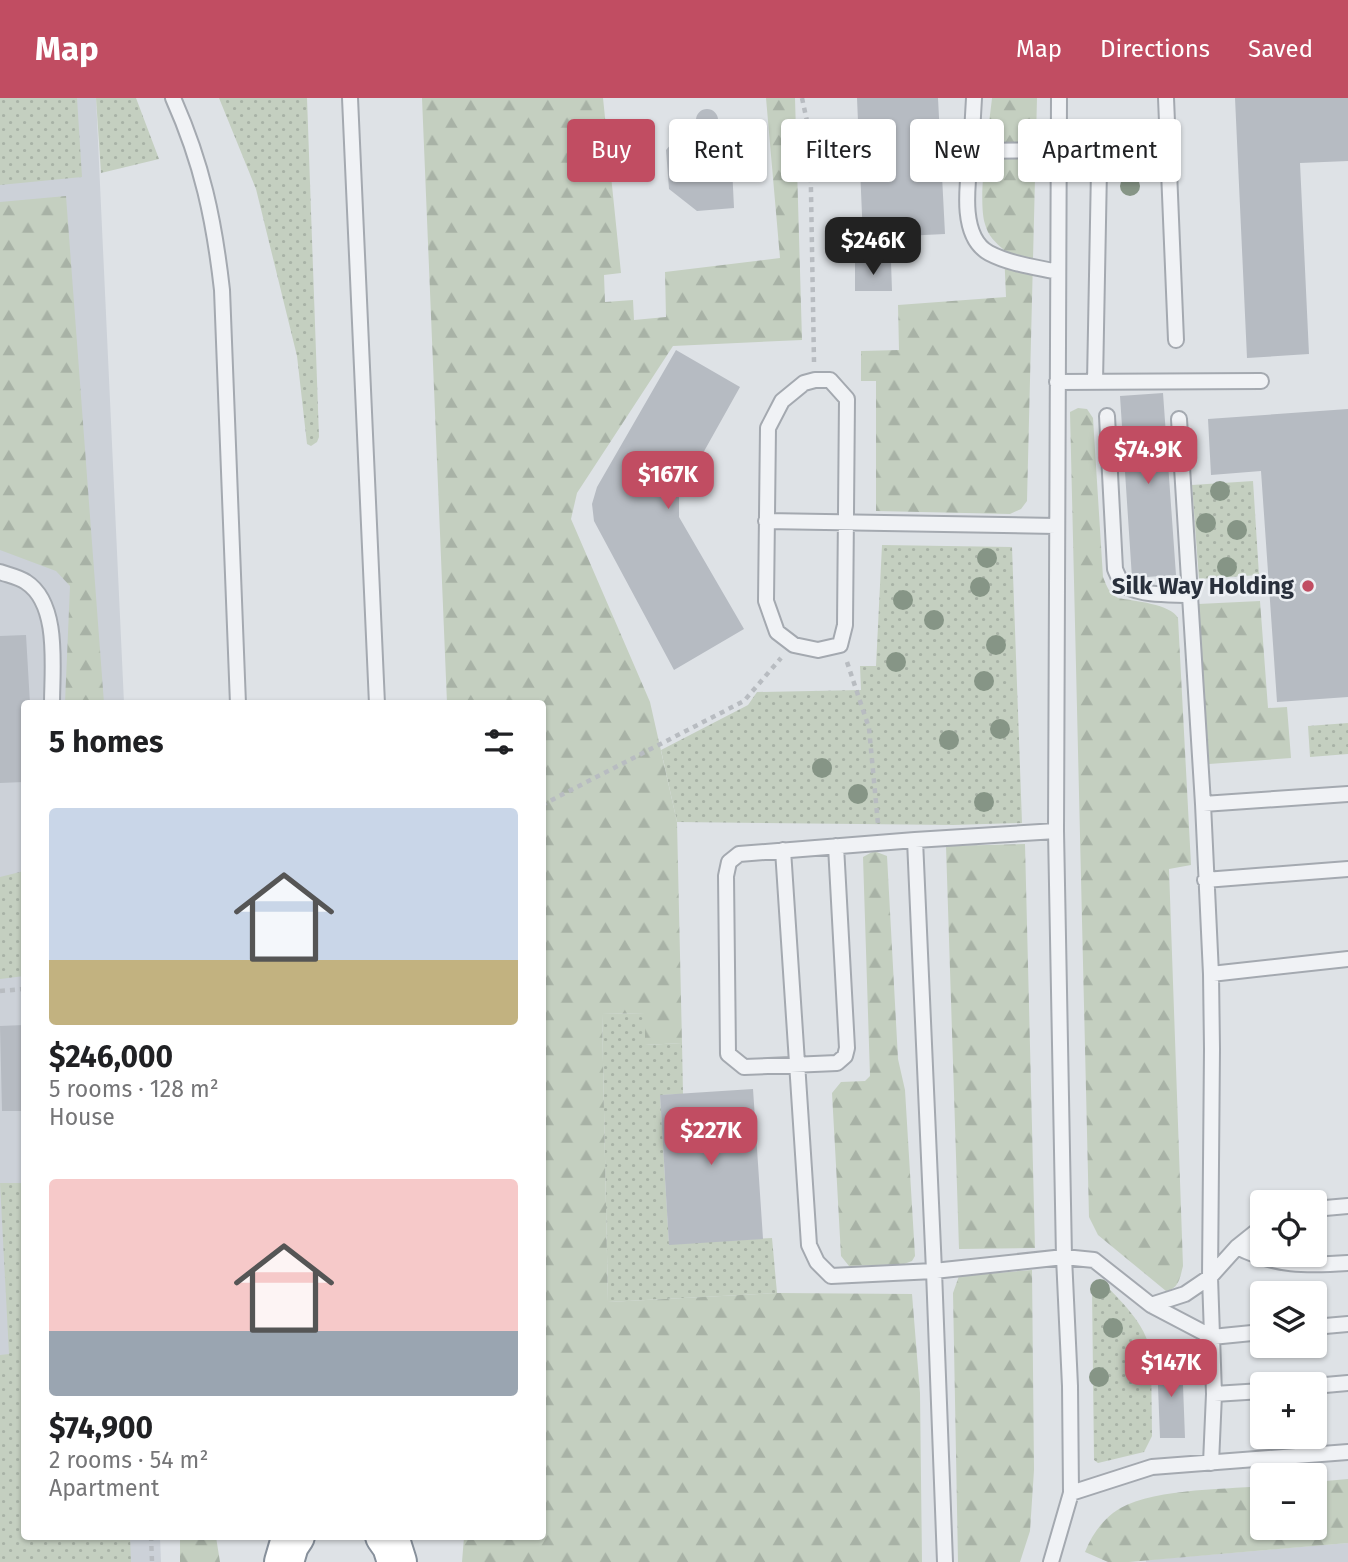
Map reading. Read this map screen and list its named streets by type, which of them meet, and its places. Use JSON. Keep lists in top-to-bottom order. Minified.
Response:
{"places":["Silk Way Holding"],"page":{"header":"Map","nav":["Map","Directions","Saved"],"chip":["Buy","Rent","Filters","New","Apartment"],"price":["$246K","$74.9K","$167K","$227K","$147K"],"heading":"5 homes","list":[{"name":"$246,000","note":"5 rooms · 128 m² · House"},{"name":"$74,900","note":"2 rooms · 54 m² · Apartment"}],"map_buttons":["+","−"]}}
